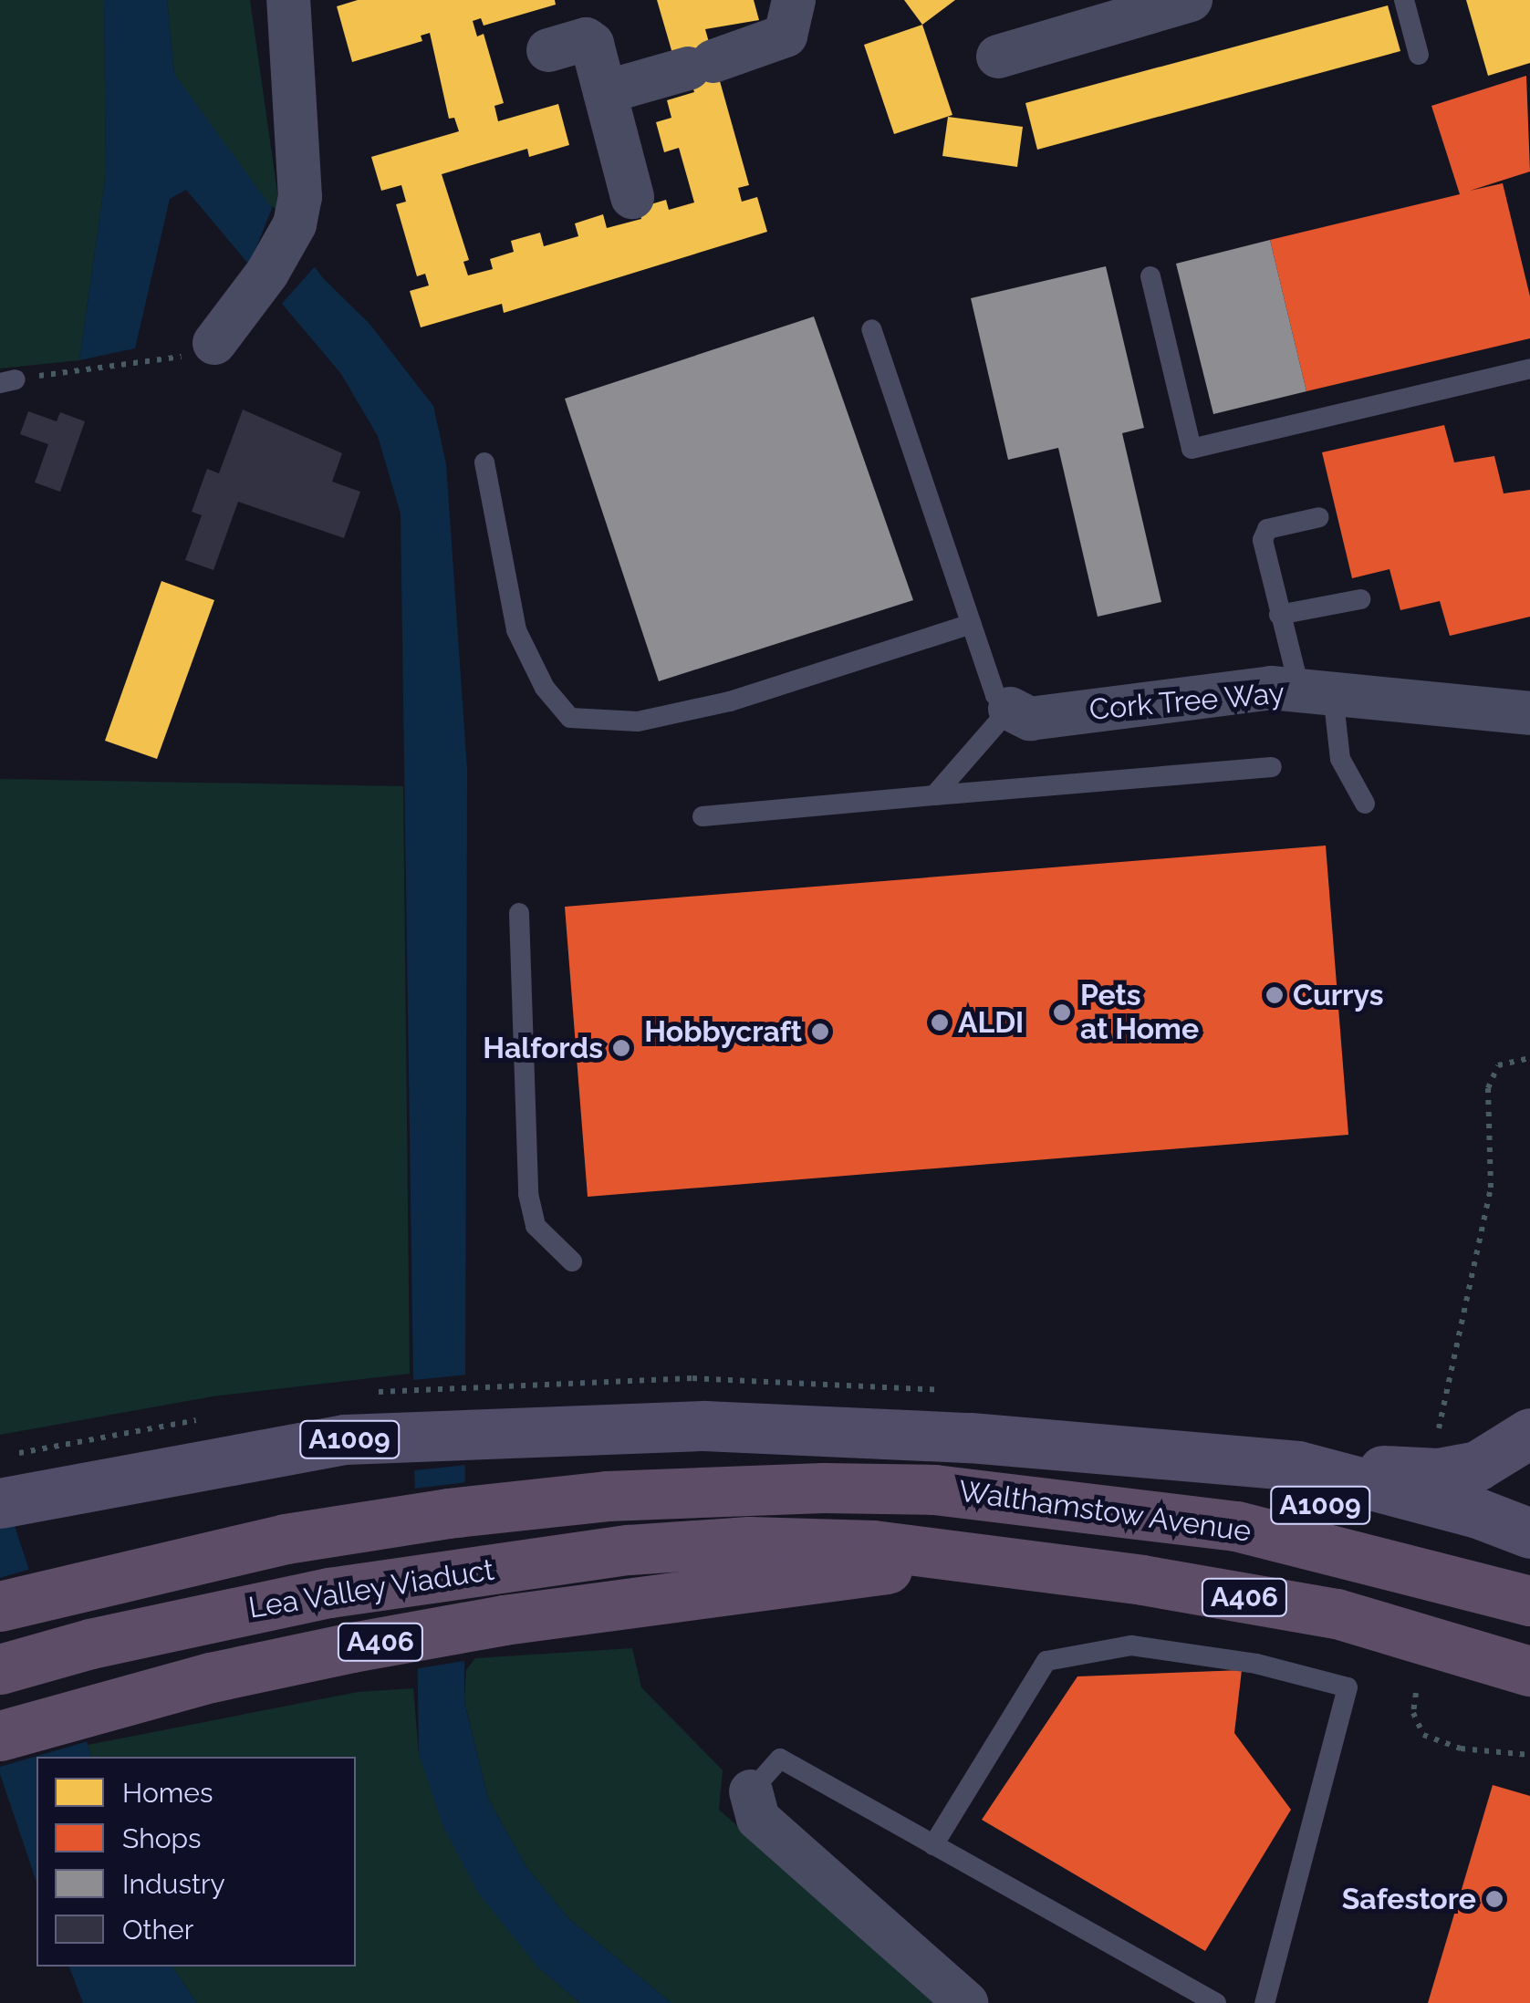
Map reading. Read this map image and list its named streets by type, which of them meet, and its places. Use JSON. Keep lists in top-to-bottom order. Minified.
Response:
{"streets":{"highway":["Walthamstow Avenue","Lea Valley Viaduct","A406"],"main road":["A1009"],"street":["Cork Tree Way"]},"crossings":[["Walthamstow Avenue","Lea Valley Viaduct"],["Lea Valley Viaduct","A406"]],"places":["Currys","Pets at Home","ALDI","Hobbycraft","Halfords","Safestore"],"legend":["Homes","Shops","Industry","Other"]}
